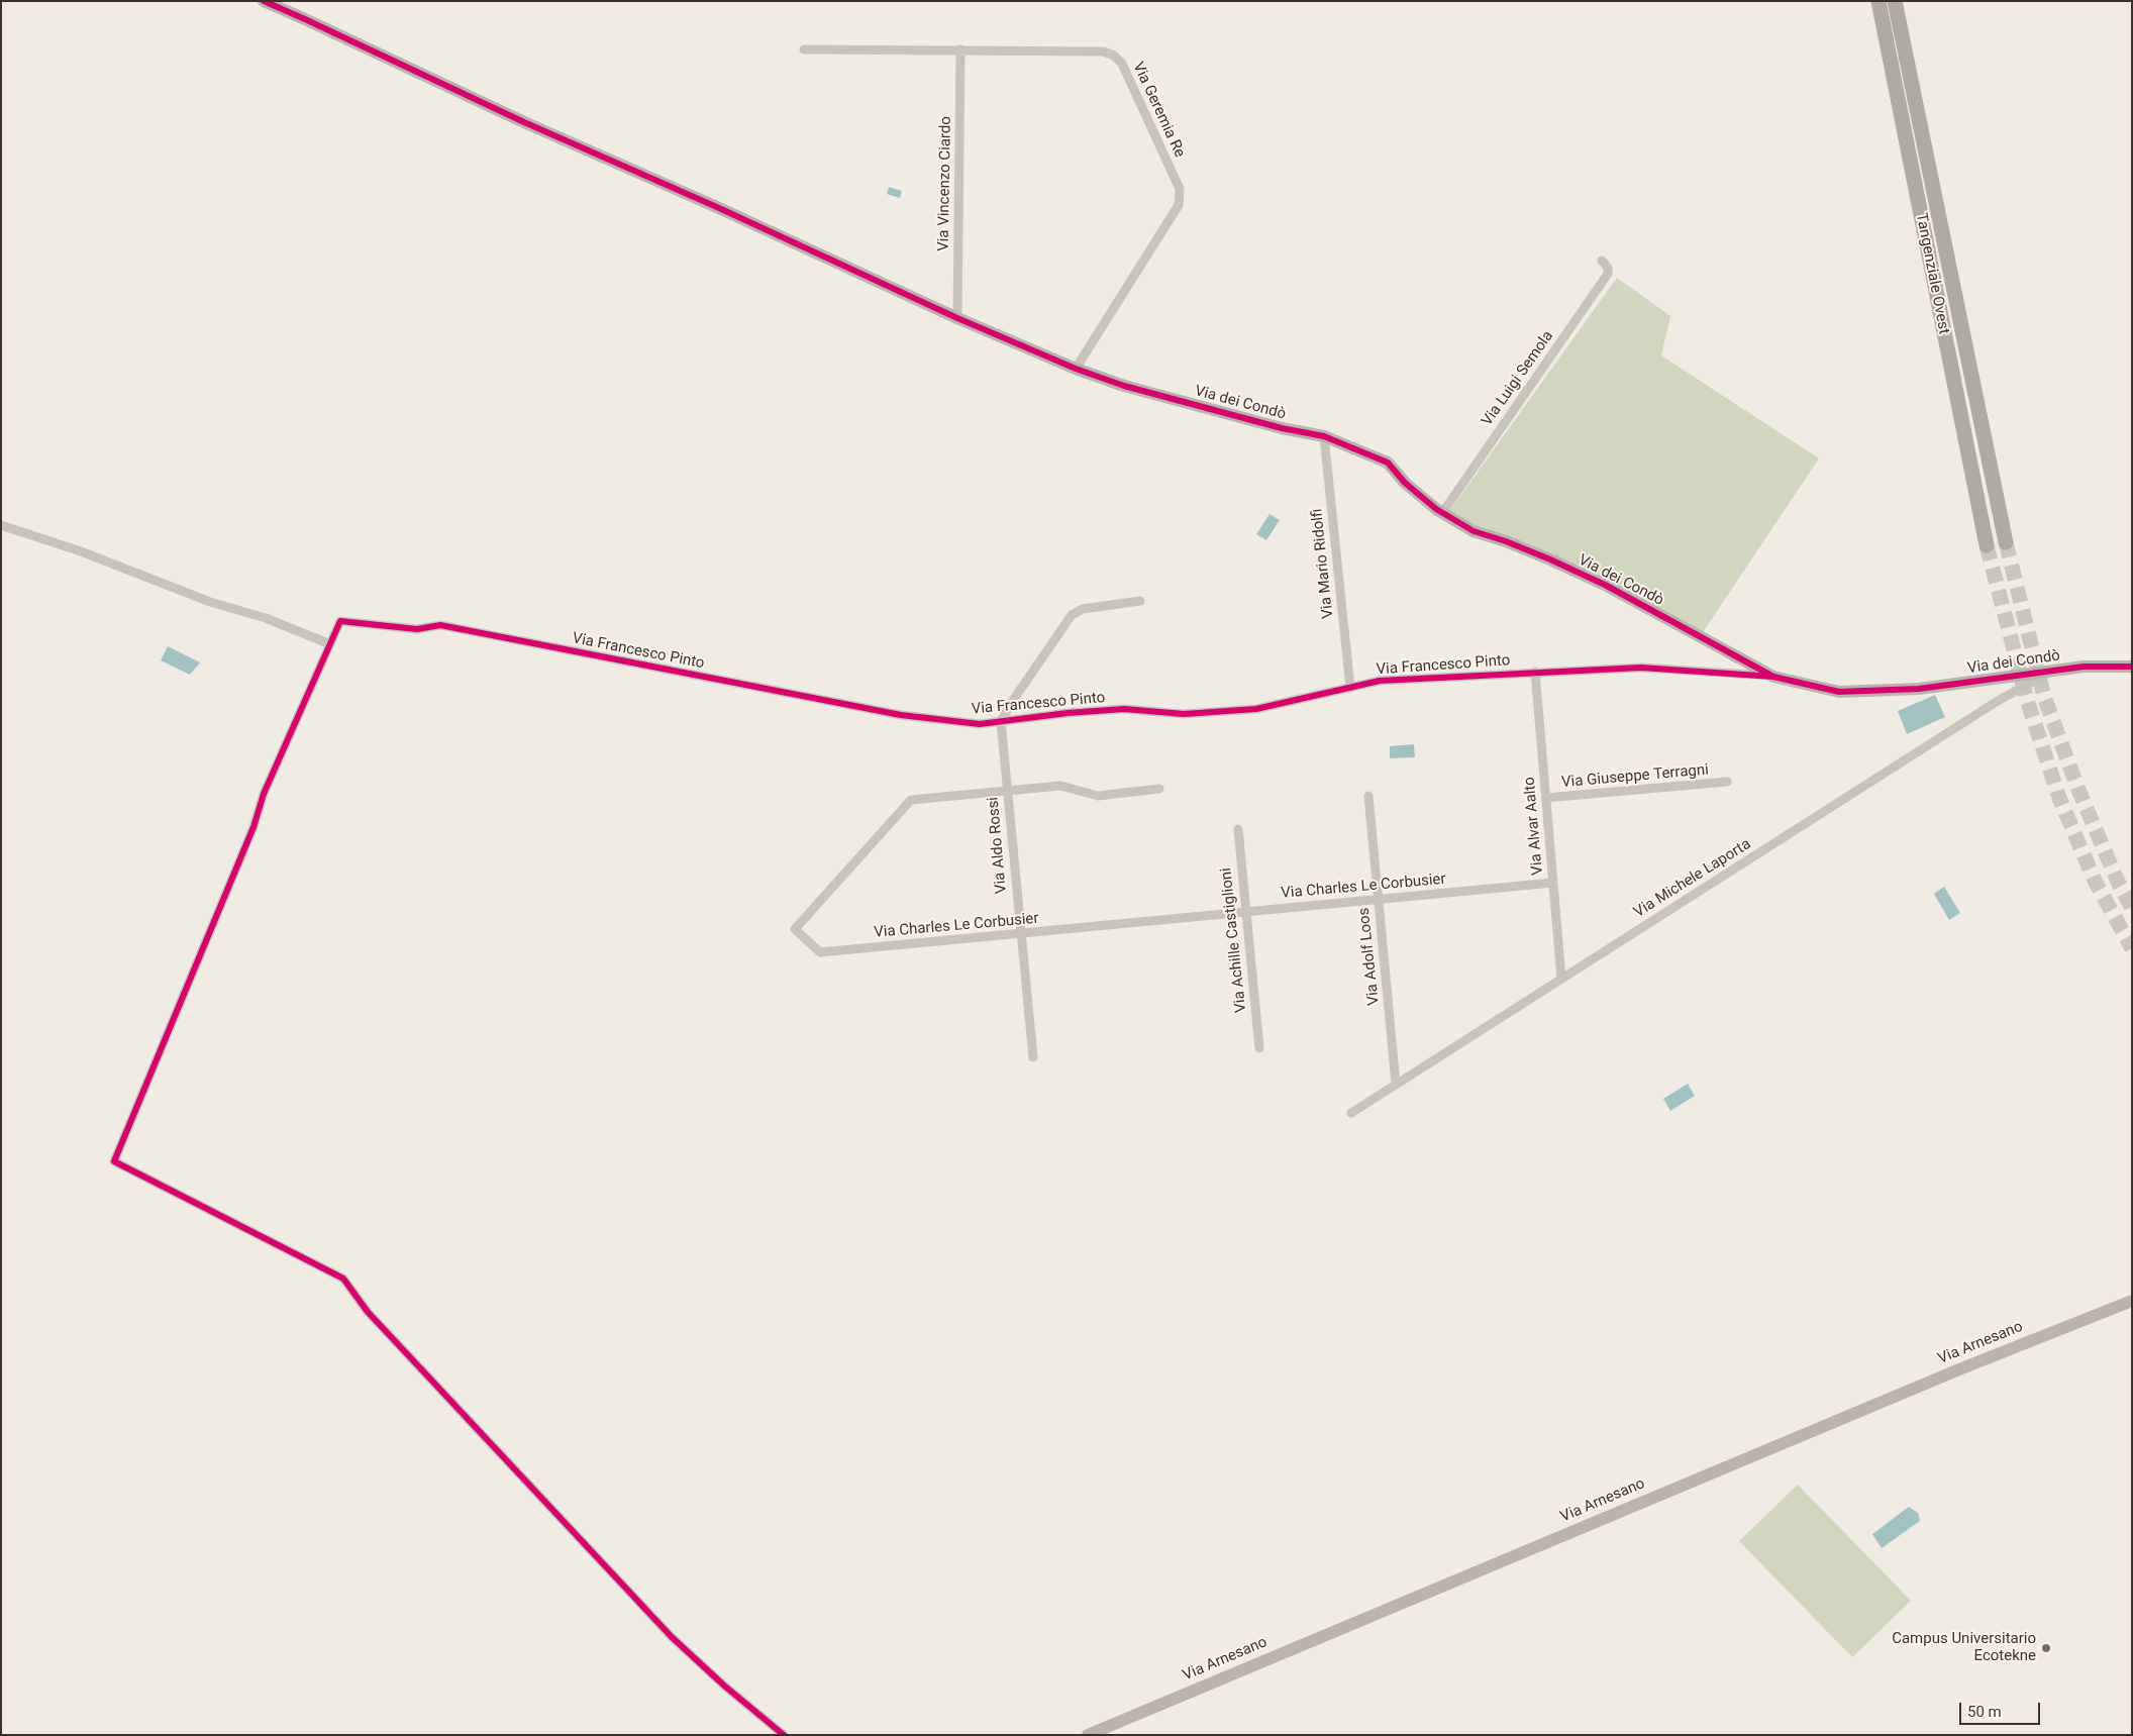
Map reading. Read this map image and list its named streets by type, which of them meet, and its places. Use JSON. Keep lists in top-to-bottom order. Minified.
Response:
{"streets":{"highway":["Tangenziale Ovest"],"street":["Via Geremia Re","Via Vincenzo Ciardo","Via Luigi Semola","Via dei Condò","Via Mario Ridolfi","Via Francesco Pinto","Via Giuseppe Terragni","Via Alvar Aalto","Via Aldo Rossi","Via Michele Laporta","Via Charles Le Corbusier","Via Achille Castiglioni","Via Adolf Loos","Via Arnesano"]},"crossings":[["Via Geremia Re","Via Vincenzo Ciardo"],["Via Geremia Re","Via dei Condò"],["Via Vincenzo Ciardo","Via dei Condò"],["Via Luigi Semola","Via dei Condò"],["Via dei Condò","Via Mario Ridolfi"],["Via dei Condò","Via Francesco Pinto"],["Via dei Condò","Via Michele Laporta"],["Via Mario Ridolfi","Via Francesco Pinto"],["Via Francesco Pinto","Via Alvar Aalto"],["Via Francesco Pinto","Via Aldo Rossi"],["Via Giuseppe Terragni","Via Alvar Aalto"],["Via Alvar Aalto","Via Michele Laporta"],["Via Alvar Aalto","Via Charles Le Corbusier"],["Via Aldo Rossi","Via Charles Le Corbusier"],["Via Michele Laporta","Via Adolf Loos"],["Via Charles Le Corbusier","Via Achille Castiglioni"],["Via Charles Le Corbusier","Via Adolf Loos"]],"places":["Campus Universitario Ecotekne"],"scale_bar":"50 m"}
